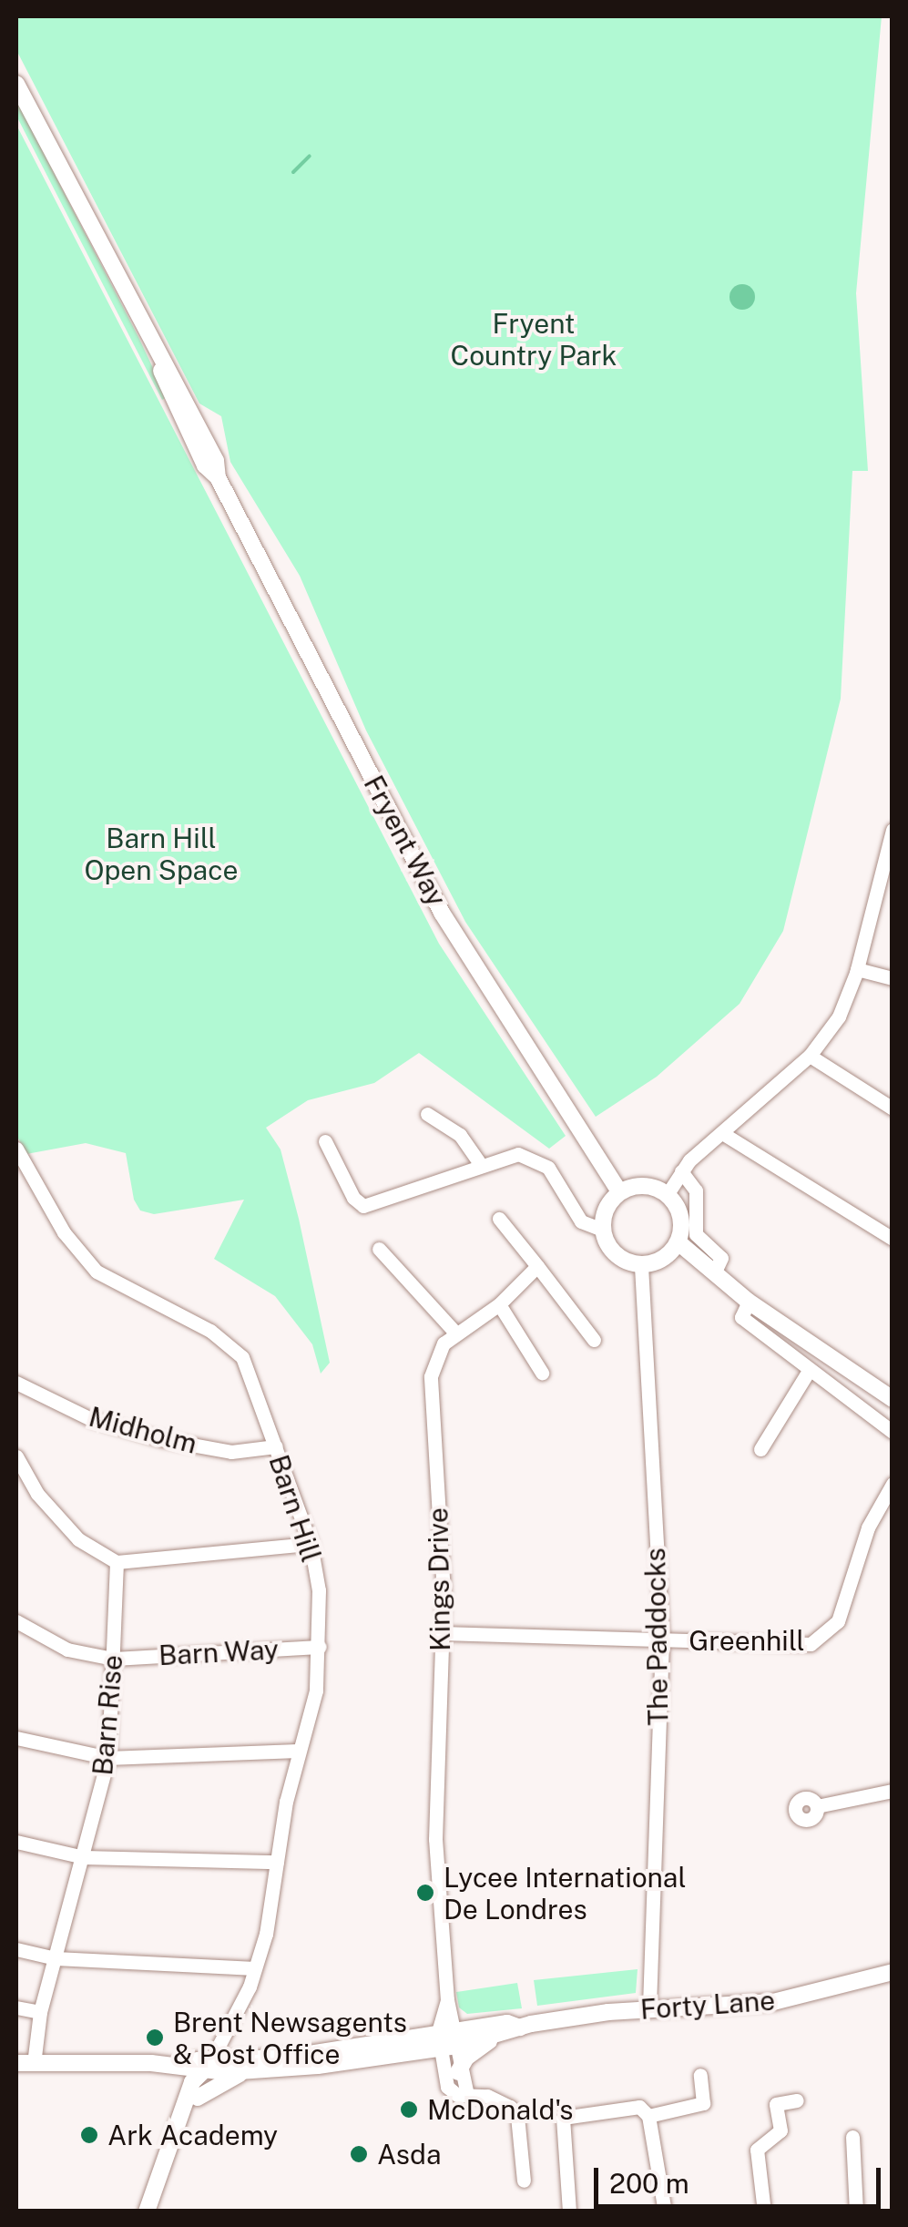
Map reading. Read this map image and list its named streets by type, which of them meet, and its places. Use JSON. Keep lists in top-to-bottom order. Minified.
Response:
{"streets":{"main road":["Fryent Way","Forty Lane"],"street":["Midholm","Barn Hill","Kings Drive","The Paddocks","Greenhill","Barn Way","Barn Rise"]},"crossings":[["Fryent Way","The Paddocks"],["Midholm","Barn Hill"],["Barn Hill","Barn Way"],["Kings Drive","Greenhill"],["The Paddocks","Greenhill"],["The Paddocks","Forty Lane"],["Barn Way","Barn Rise"]],"parks":["Fryent Country Park","Barn Hill Open Space"],"places":["Lycee International De Londres","Brent Newsagents & Post Office","McDonald's","Ark Academy","Asda"],"scale_bar":"200 m"}
